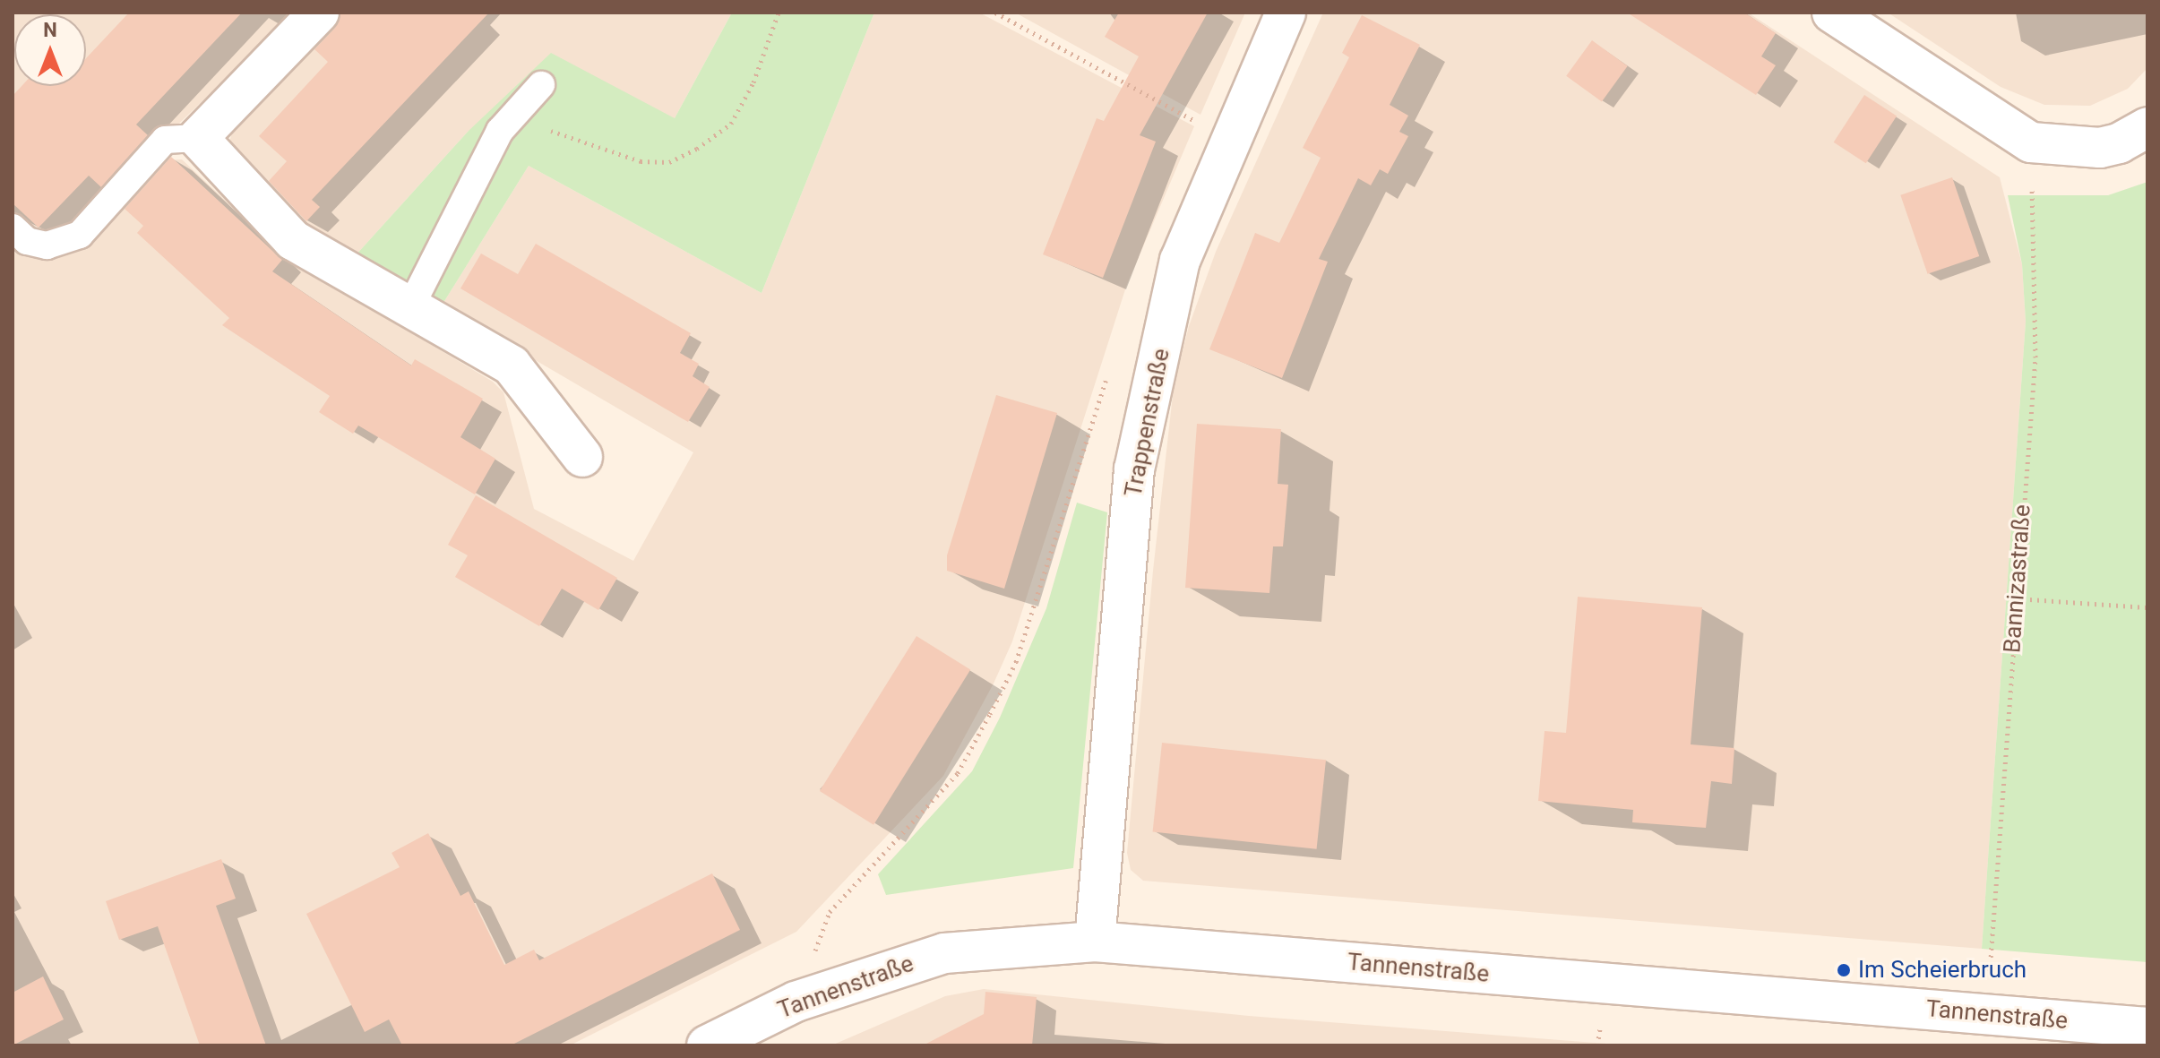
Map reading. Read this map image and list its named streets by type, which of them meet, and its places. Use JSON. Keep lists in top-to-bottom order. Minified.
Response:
{"streets":{"street":["Trappenstraße","Tannenstraße"],"path":["Bannizastraße"]},"crossings":[["Trappenstraße","Tannenstraße"],["Bannizastraße","Tannenstraße"]],"places":["Im Scheierbruch"],"north":"top"}
